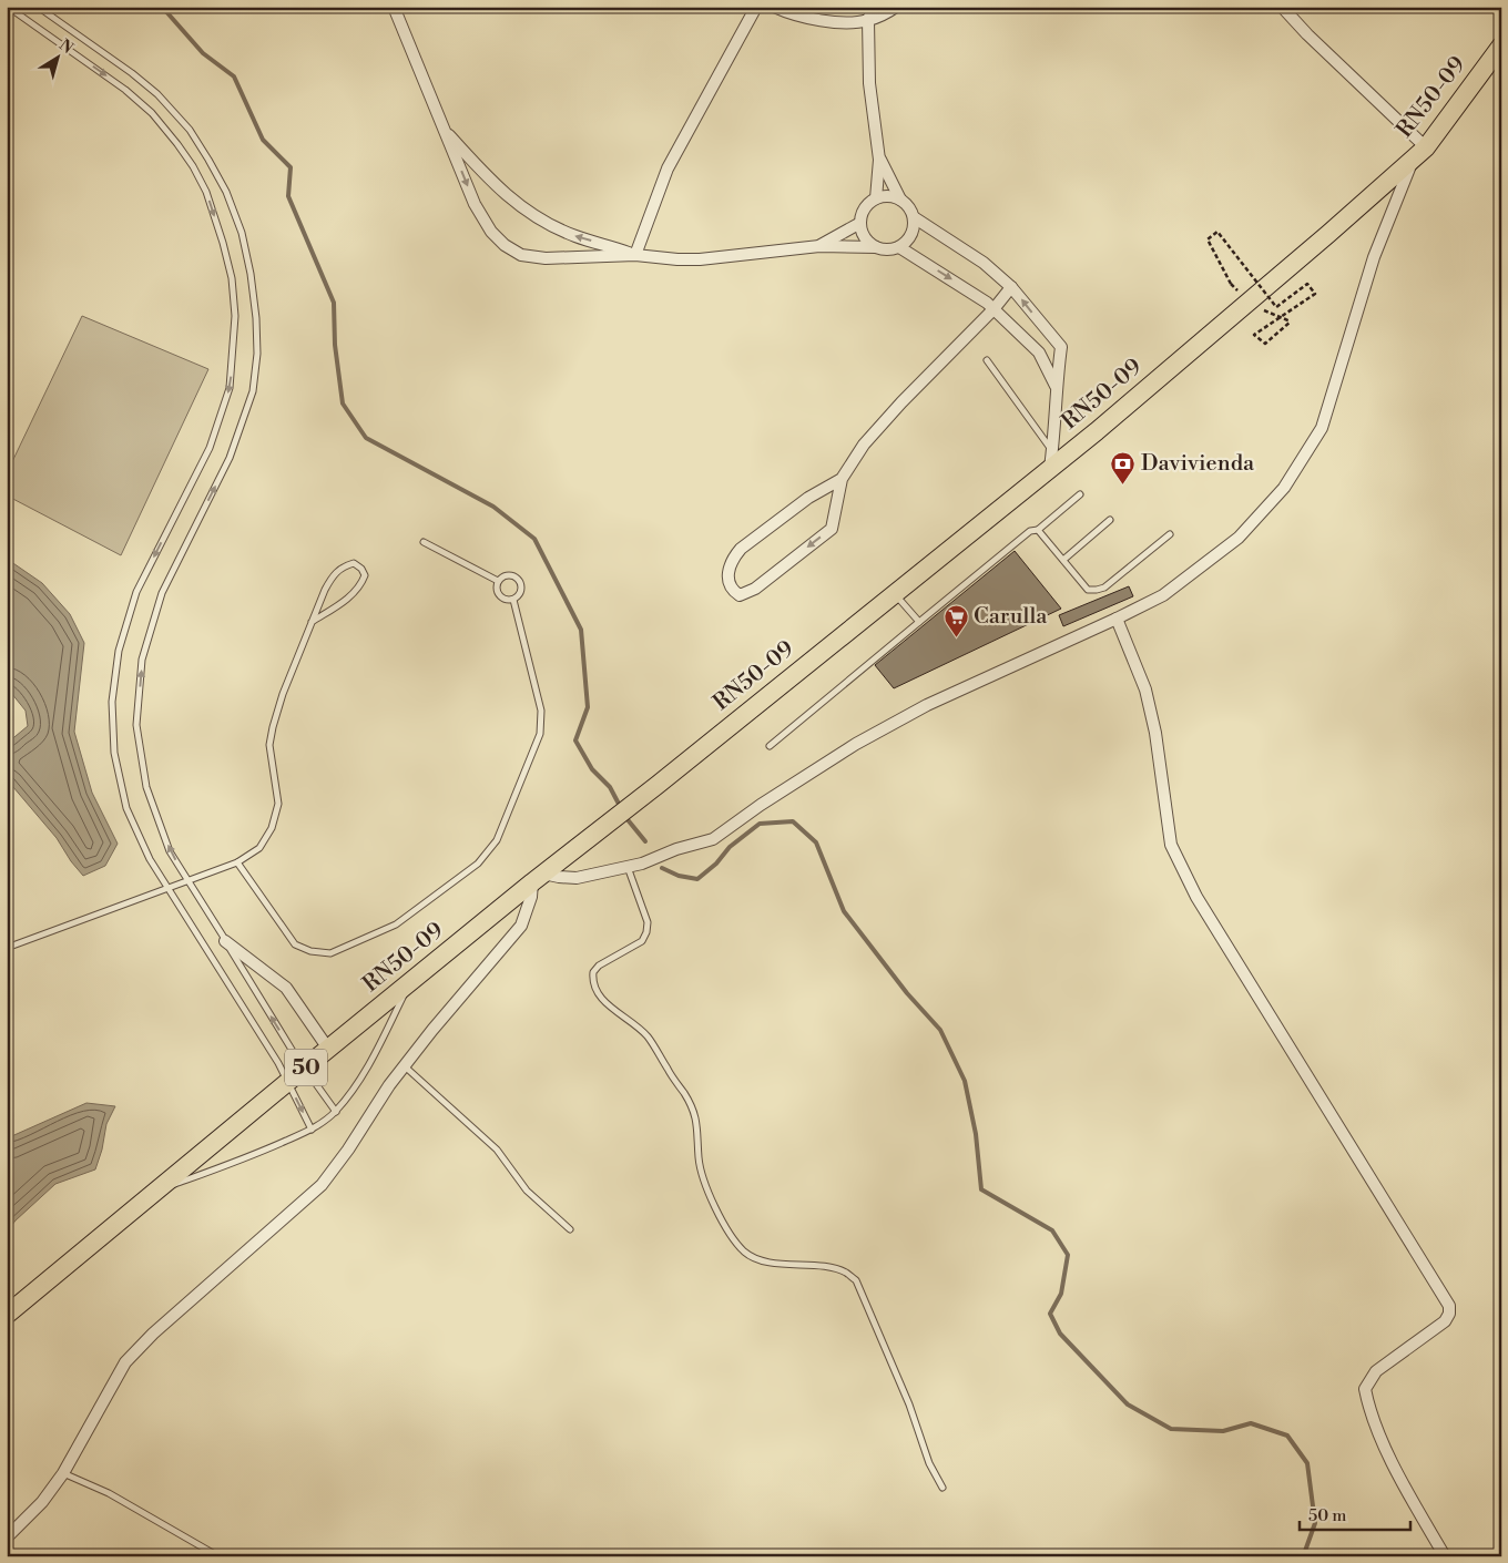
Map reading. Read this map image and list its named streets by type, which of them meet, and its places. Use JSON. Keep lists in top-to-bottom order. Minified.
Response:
{"streets":{"main road":["RN50-09","50"]},"places":{"bank":["Davivienda"],"supermarket":["Carulla"]},"scale_bar":"50 m","north":"top right"}
